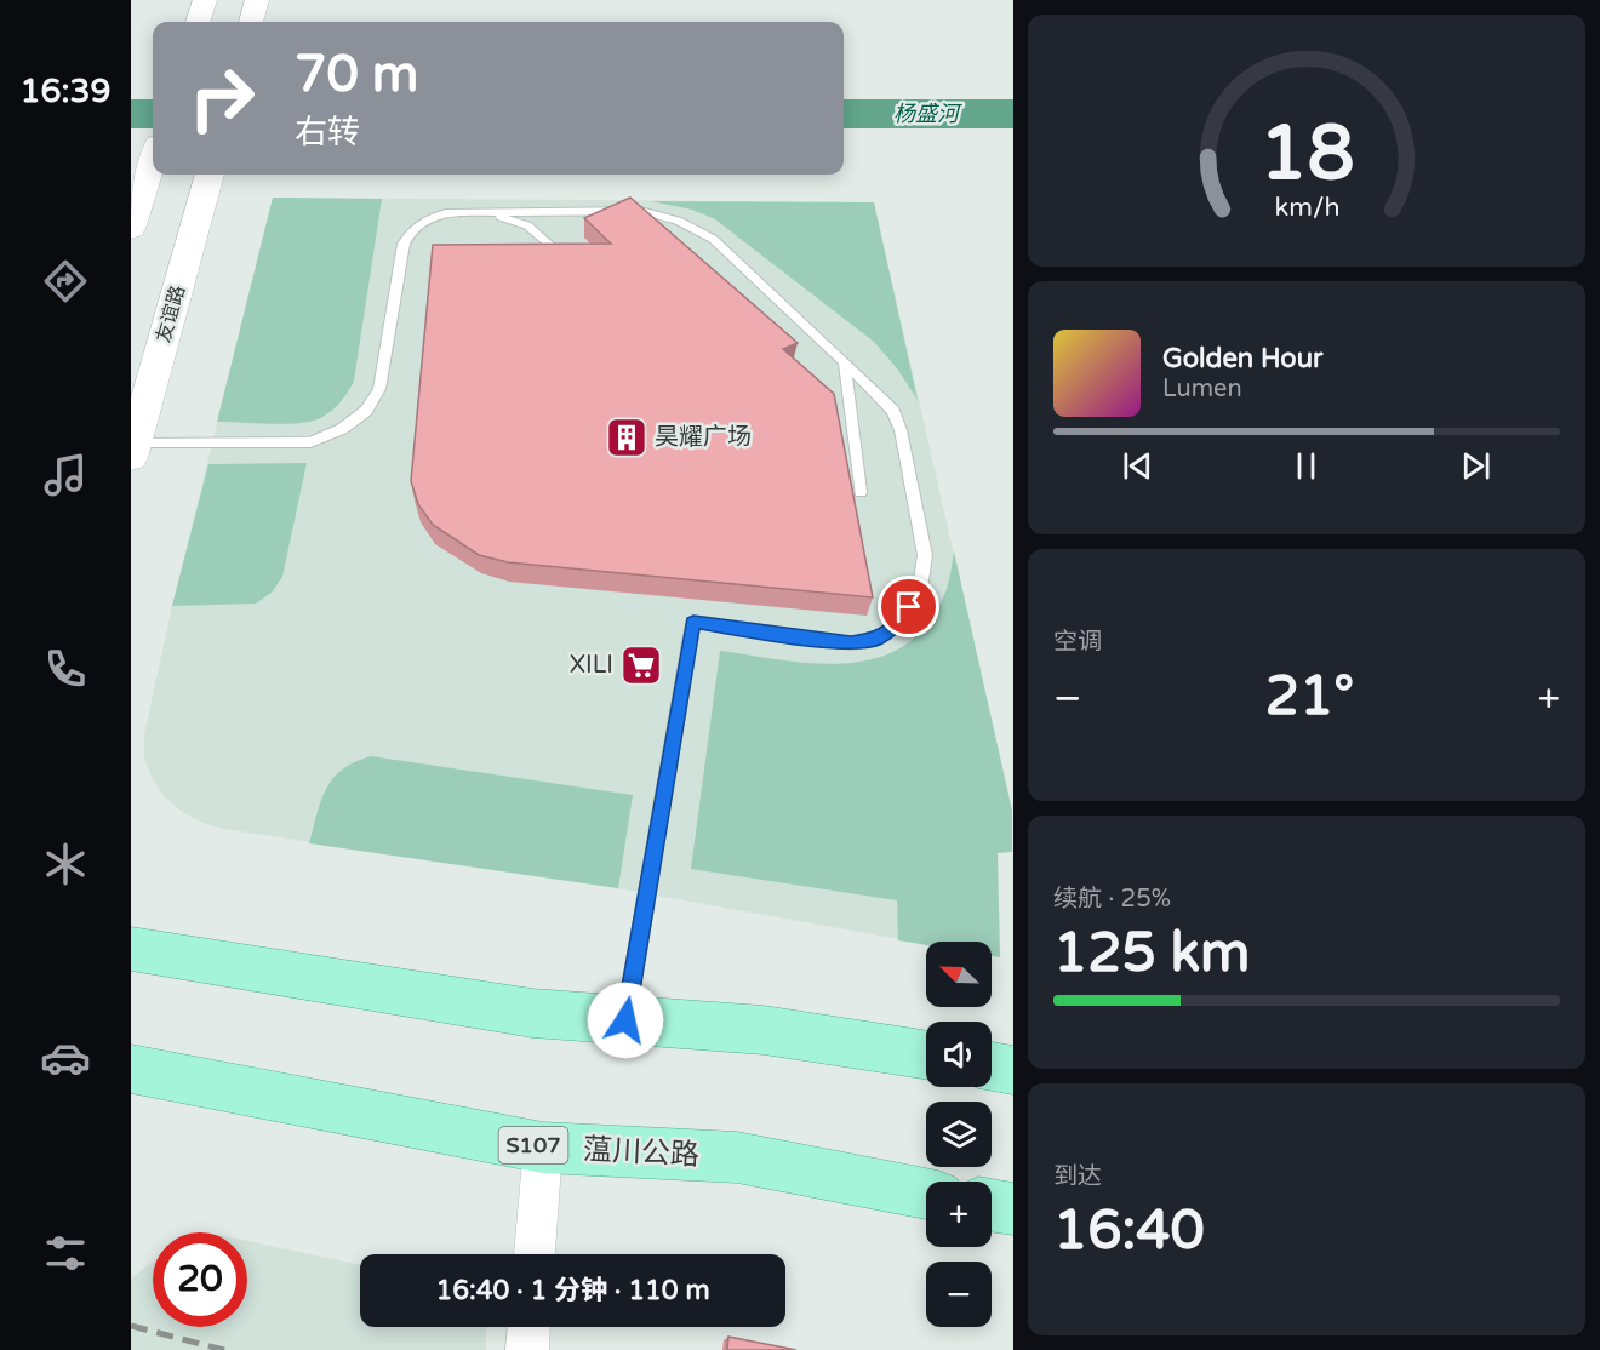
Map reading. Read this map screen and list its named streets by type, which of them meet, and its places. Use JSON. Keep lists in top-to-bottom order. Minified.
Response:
{"streets":{"main road":["友谊路","S107","蕰川公路"]},"water":["杨盛河"],"places":{"building":["昊耀广场"],"supermarket":["XILI"]},"north":"top left","page":{"tabs":"16:39","turn":["70 m","右转"],"song":["Golden Hour","Lumen"],"tile":["空调",["续航 · 25%","125 km"],["到达","16:40"]],"heat":["−","21°","+"],"map_buttons":["+","−"],"limit":"20","trip":"16:40 · 1 分钟 · 110 m","gauge":["18","km/h"]}}
